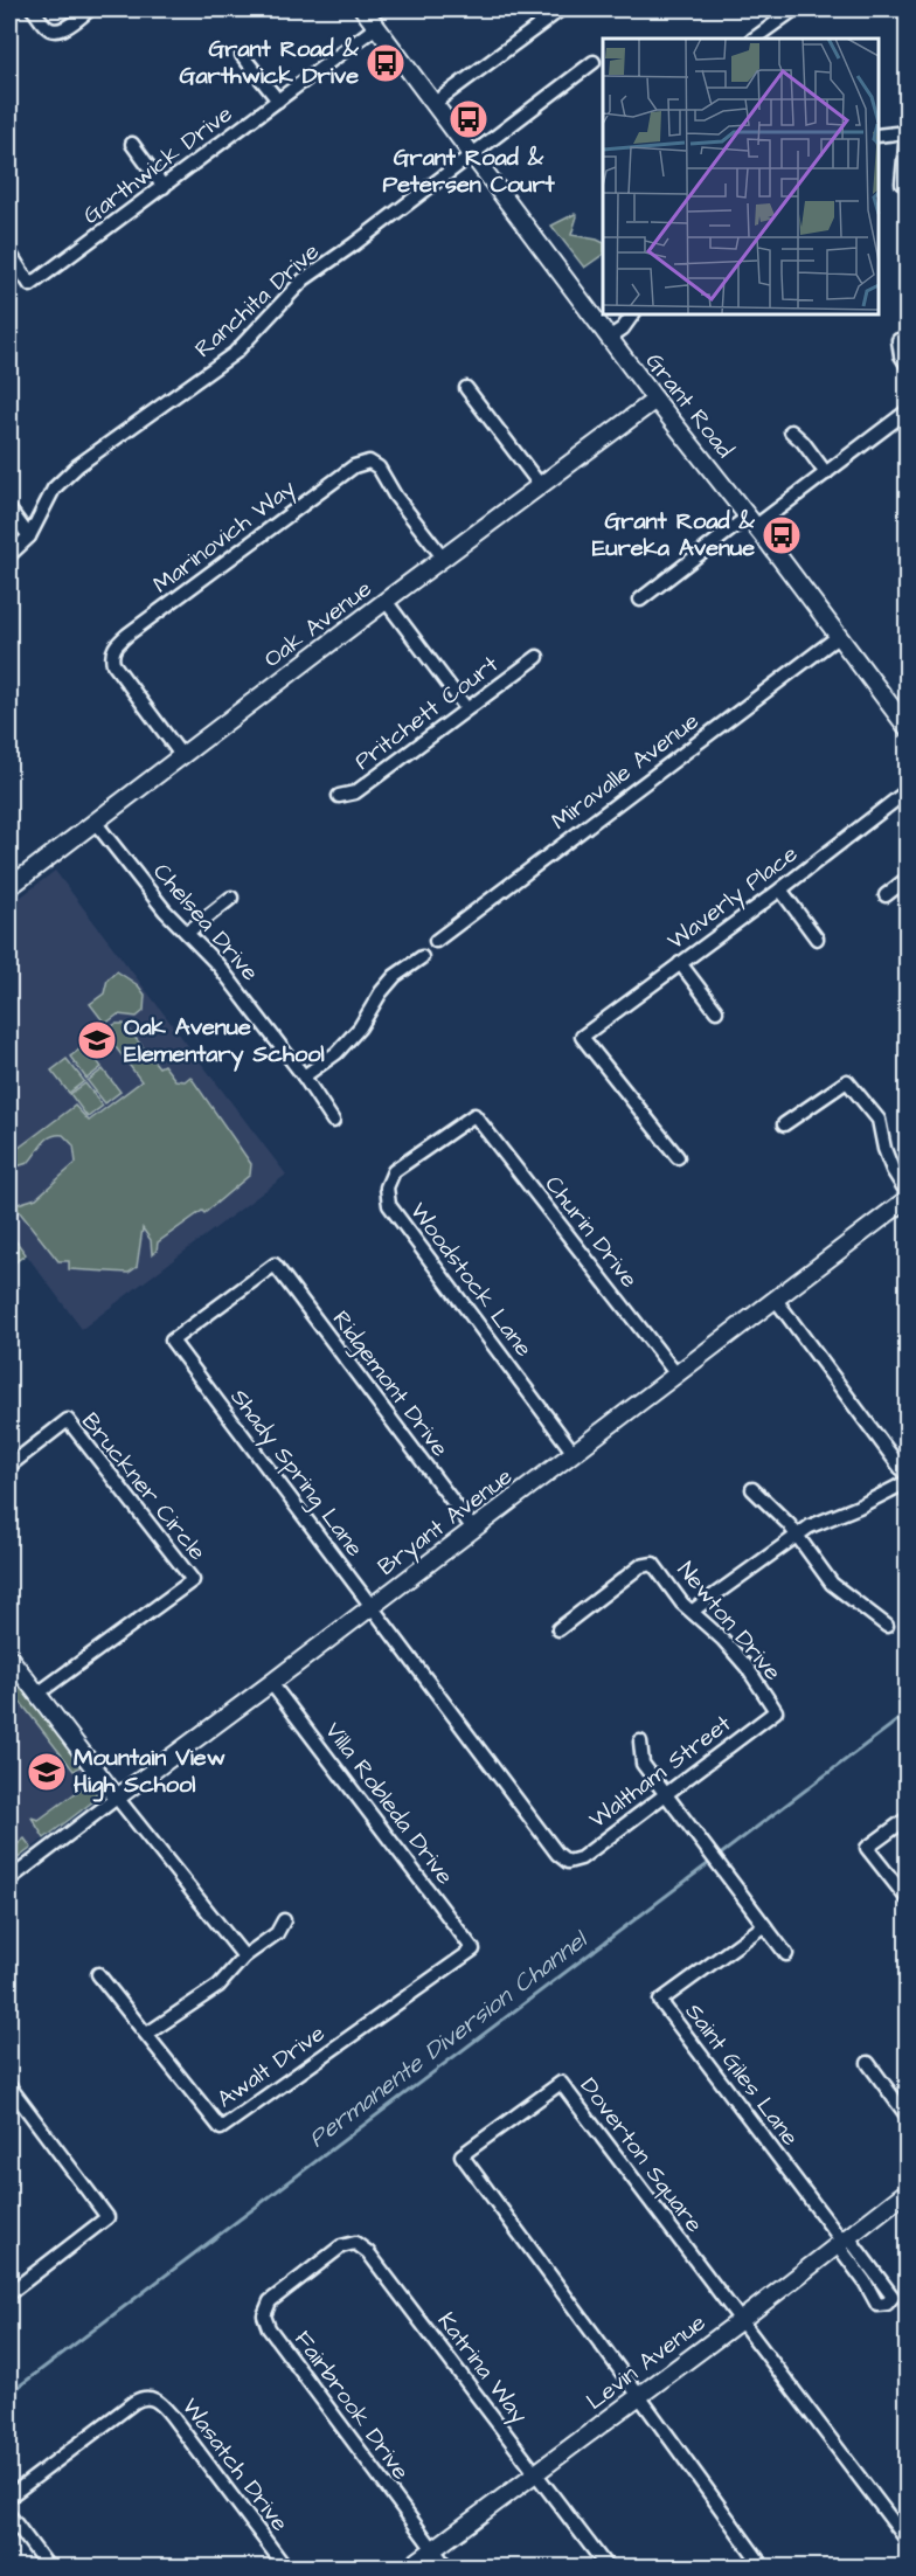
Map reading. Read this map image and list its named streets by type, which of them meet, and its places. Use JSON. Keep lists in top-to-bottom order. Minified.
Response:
{"streets":{"street":["Garthwick Drive","Ranchita Drive","Grant Road","Marinovich Way","Oak Avenue","Pritchett Court","Miravalle Avenue","Waverly Place","Chelsea Drive","Churin Drive","Woodstock Lane","Ridgemont Drive","Shady Spring Lane","Bruckner Circle","Bryant Avenue","Newton Drive","Waltham Street","Villa Robleda Drive","Awalt Drive","Saint Giles Lane","Doverton Square","Levin Avenue","Katrina Way","Fairbrook Drive","Wasatch Drive"]},"crossings":[["Garthwick Drive","Grant Road"],["Ranchita Drive","Grant Road"],["Grant Road","Oak Avenue"],["Grant Road","Miravalle Avenue"],["Marinovich Way","Oak Avenue"],["Oak Avenue","Chelsea Drive"],["Churin Drive","Woodstock Lane"],["Churin Drive","Bryant Avenue"],["Woodstock Lane","Bryant Avenue"],["Ridgemont Drive","Shady Spring Lane"],["Ridgemont Drive","Bryant Avenue"],["Shady Spring Lane","Bryant Avenue"],["Shady Spring Lane","Waltham Street"],["Bryant Avenue","Villa Robleda Drive"],["Newton Drive","Waltham Street"],["Villa Robleda Drive","Awalt Drive"],["Saint Giles Lane","Levin Avenue"],["Doverton Square","Levin Avenue"],["Levin Avenue","Katrina Way"],["Levin Avenue","Fairbrook Drive"],["Katrina Way","Fairbrook Drive"]],"water":["Permanente Diversion Channel"],"places":{"bus stop":["Grant Road & Garthwick Drive","Grant Road & Petersen Court","Grant Road & Eureka Avenue"],"school or university":["Oak Avenue Elementary School","Mountain View High School"]}}
